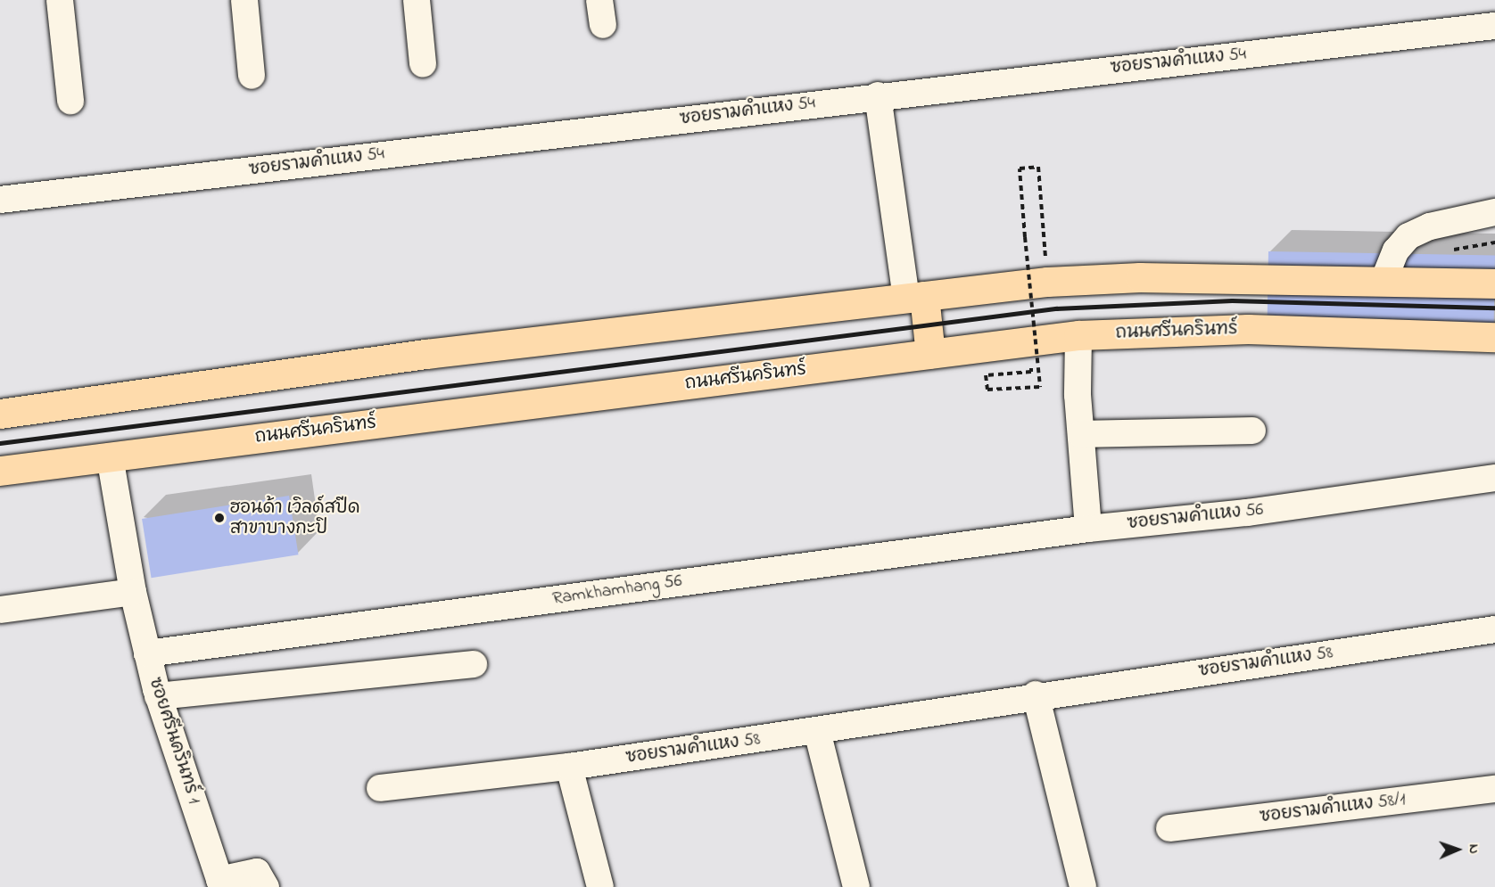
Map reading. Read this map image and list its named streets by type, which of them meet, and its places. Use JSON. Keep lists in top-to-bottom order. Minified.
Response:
{"streets":{"main road":["ถนนศรีนครินทร์"],"street":["ซอยรามคำแหง 54","ซอยรามคำแหง 56","Ramkhamhang 56","ซอยรามคำแหง 58","ซอยศรีนครินทร์ 1","ซอยรามคำแหง 58/1"]},"crossings":[["ถนนศรีนครินทร์","ซอยศรีนครินทร์ 1"],["ซอยรามคำแหง 56","Ramkhamhang 56"],["Ramkhamhang 56","ซอยศรีนครินทร์ 1"]],"places":["ฮอนด้า เวิลด์สปีด สาขาบางกะปิ"],"north":"right"}
